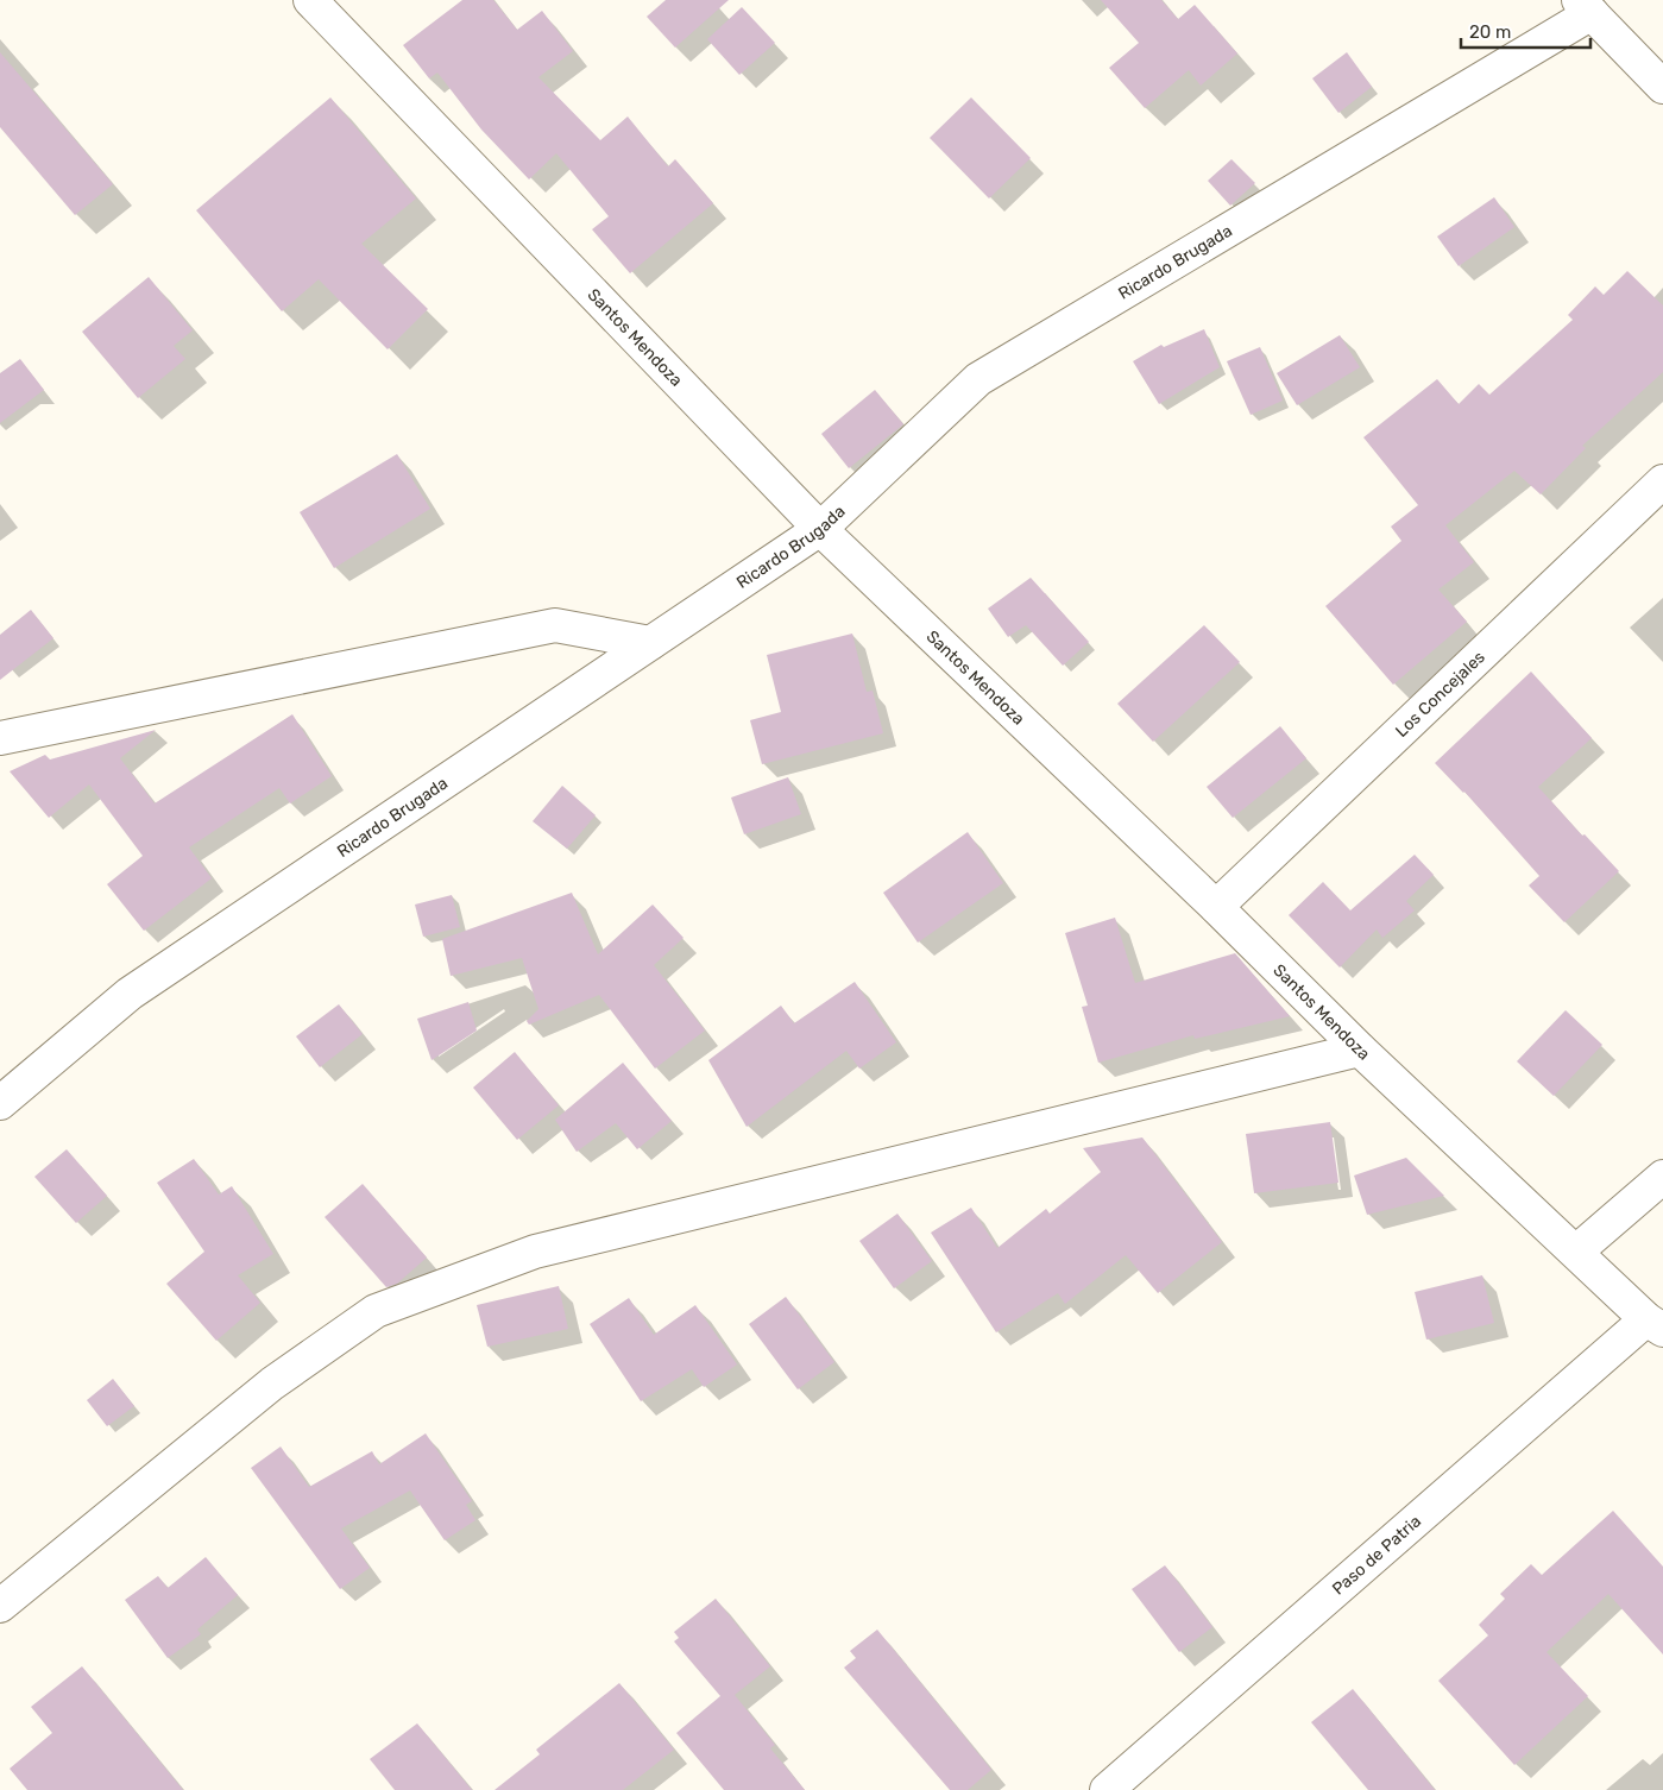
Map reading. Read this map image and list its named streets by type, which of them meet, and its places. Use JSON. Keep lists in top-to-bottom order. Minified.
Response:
{"streets":{"street":["Ricardo Brugada","Santos Mendoza","Los Concejales","Paso de Patria"]},"crossings":[["Ricardo Brugada","Santos Mendoza"],["Santos Mendoza","Los Concejales"],["Santos Mendoza","Paso de Patria"]],"scale_bar":"20 m"}
